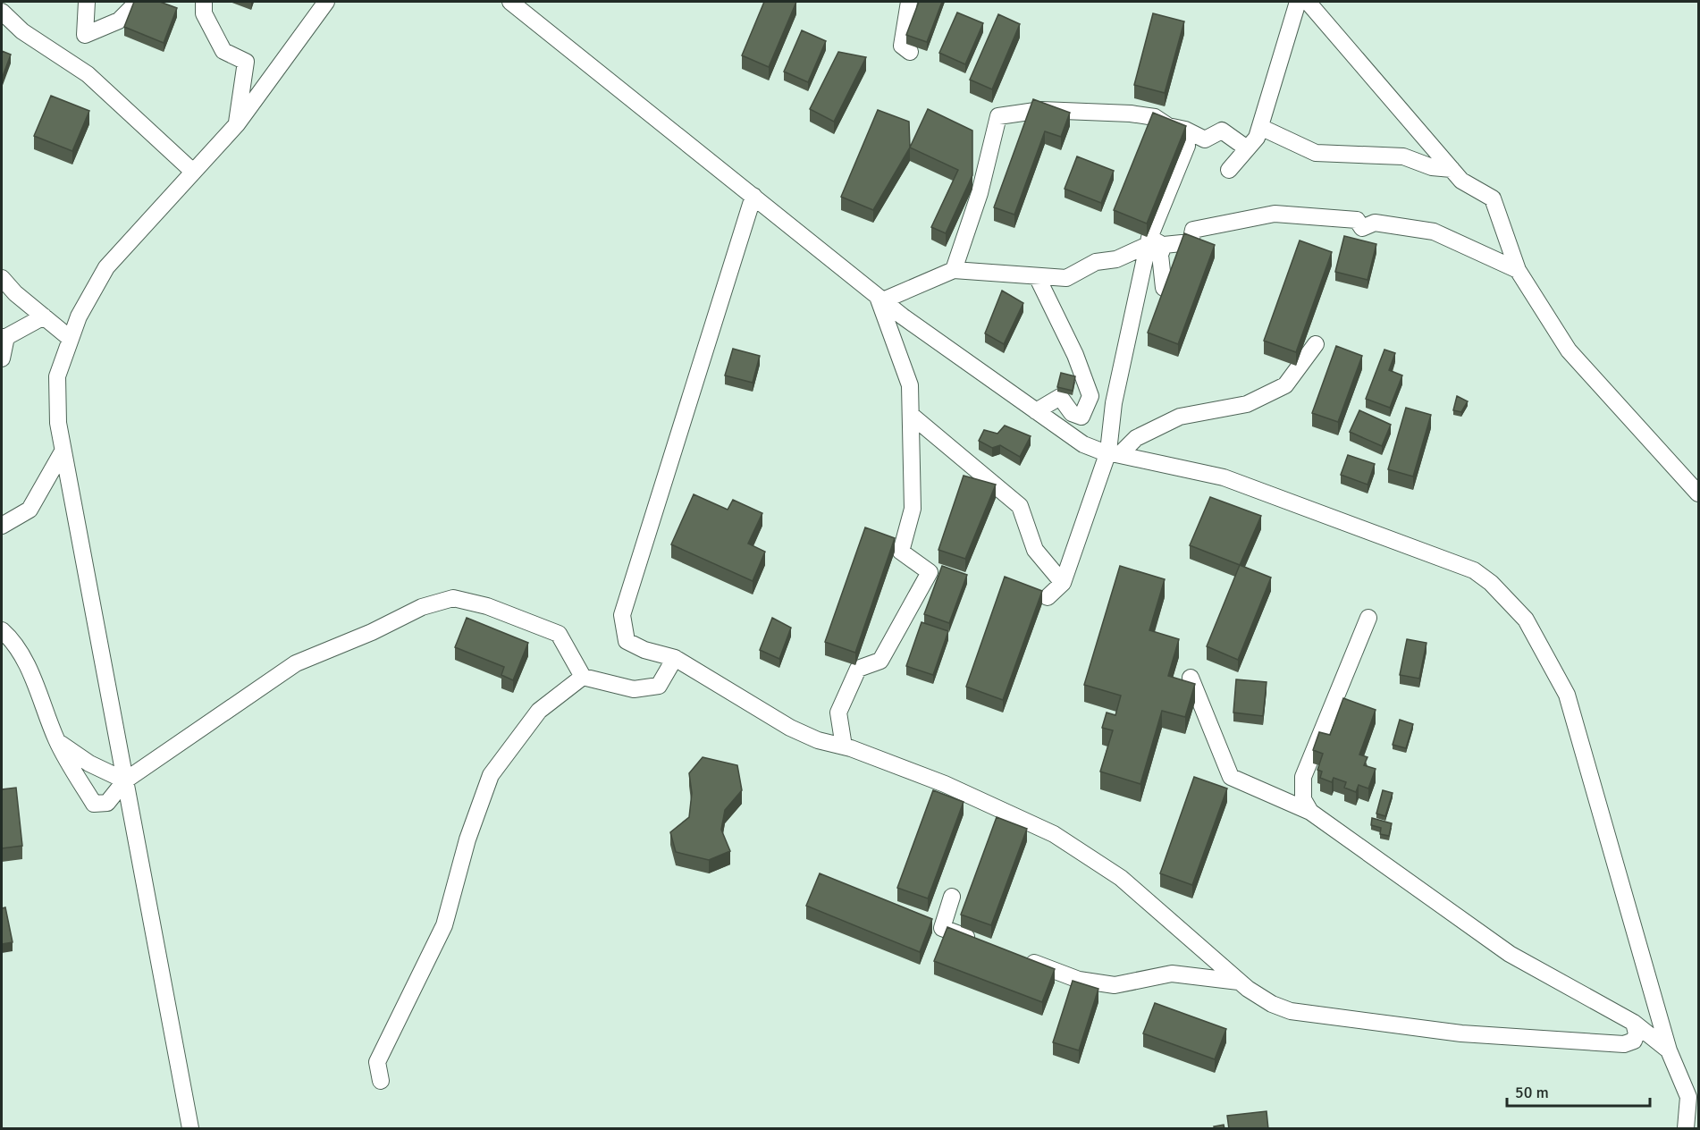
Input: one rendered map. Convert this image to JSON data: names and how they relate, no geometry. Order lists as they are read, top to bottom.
{
  "scale_bar": "50 m"
}
